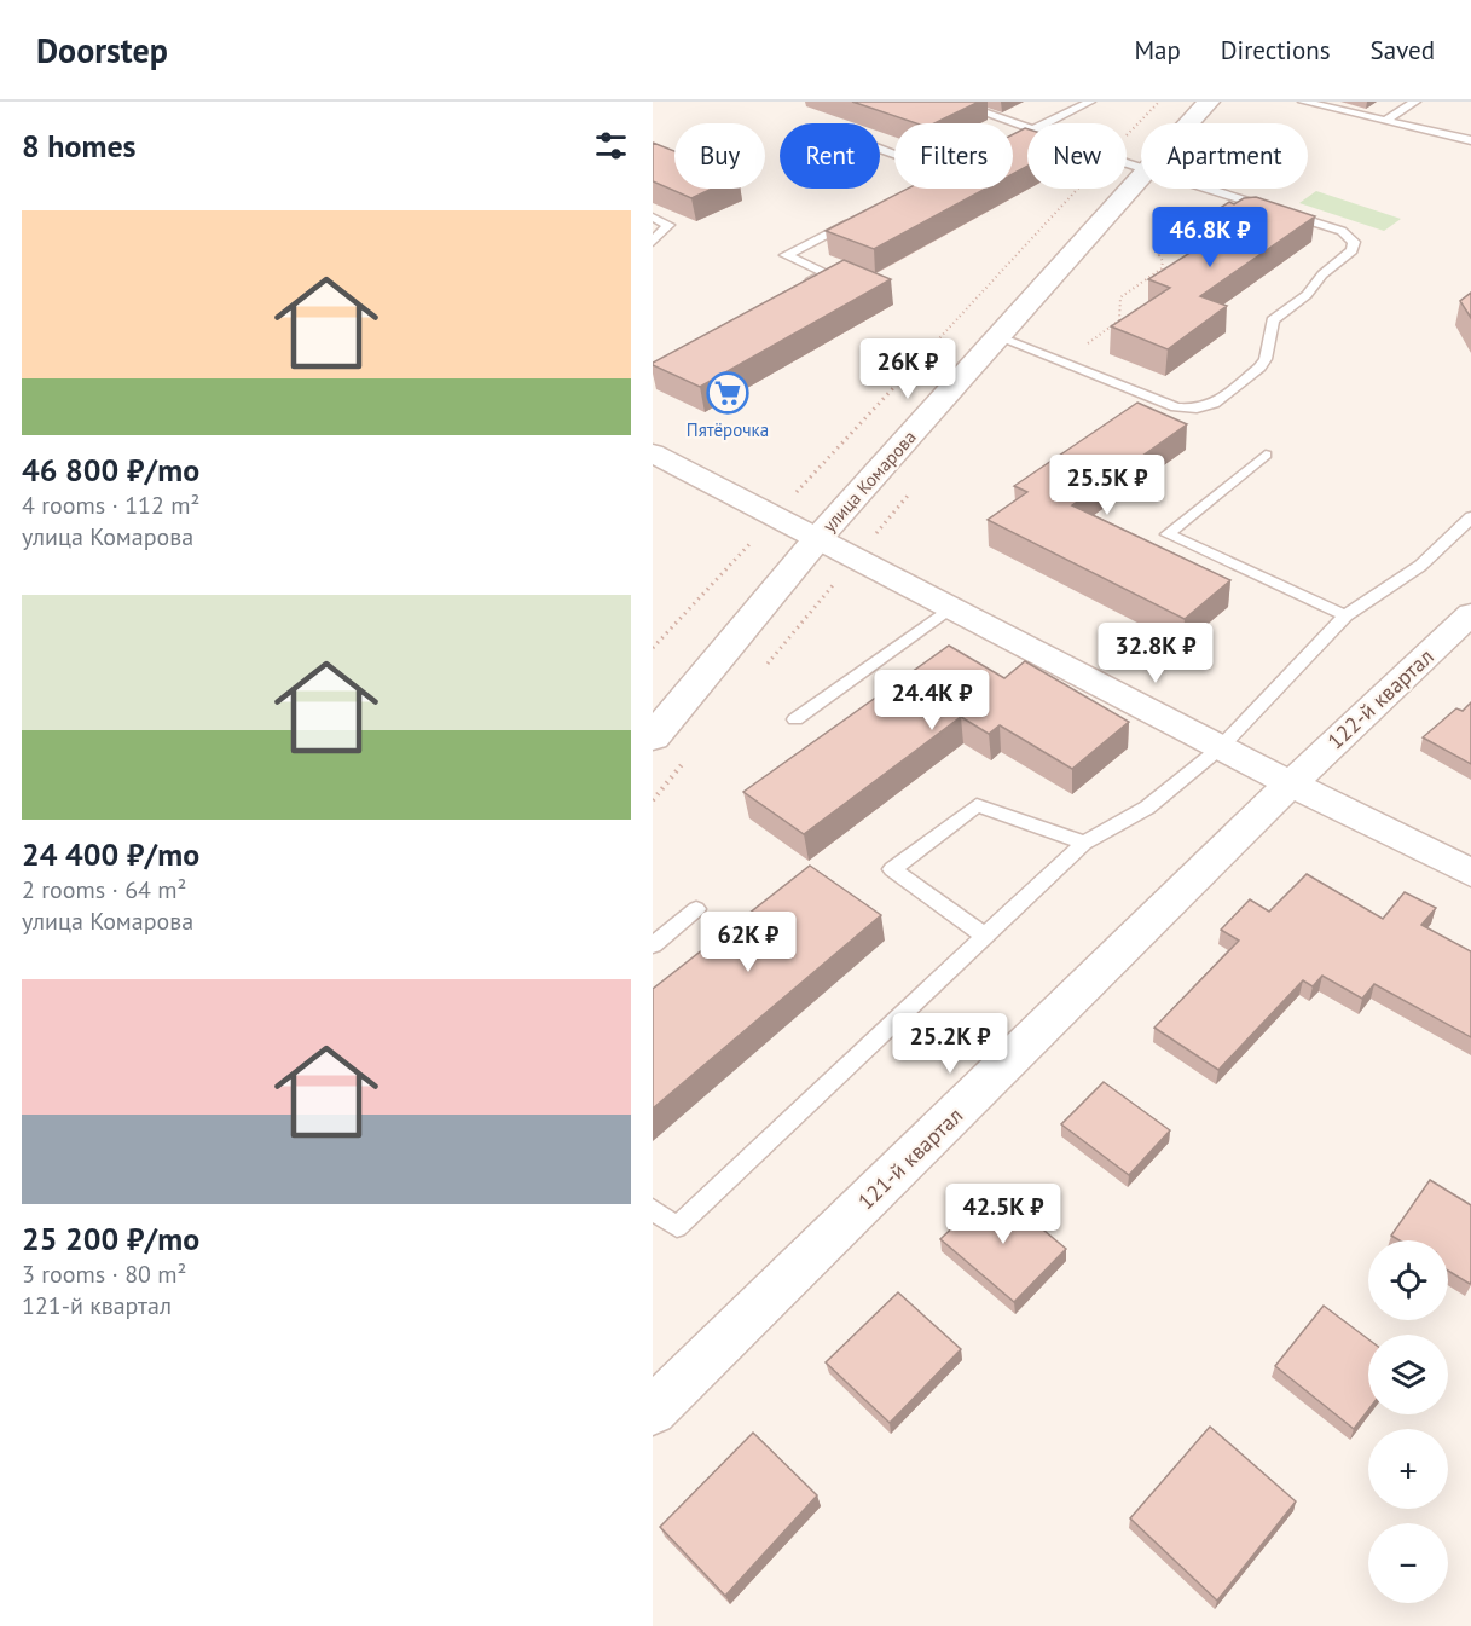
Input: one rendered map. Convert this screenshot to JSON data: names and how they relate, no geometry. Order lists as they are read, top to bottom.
{
  "streets": {
    "street": ["улица Комарова", "122-й квартал", "121-й квартал"]
  },
  "crossings": [
    ["122-й квартал", "121-й квартал"]
  ],
  "places": {
    "supermarket": ["Пятёрочка"]
  },
  "page": {
    "header": "Doorstep",
    "nav": ["Map", "Directions", "Saved"],
    "heading": "8 homes",
    "chip": [
      "Buy",
      "Rent",
      "Filters",
      "New",
      "Apartment"
    ],
    "list": [
      {
        "name": "46 800 ₽/mo",
        "note": "4 rooms · 112 m² · улица Комарова"
      },
      {
        "name": "24 400 ₽/mo",
        "note": "2 rooms · 64 m² · улица Комарова"
      },
      {
        "name": "25 200 ₽/mo",
        "note": "3 rooms · 80 m² · 121-й квартал"
      }
    ],
    "price": [
      "46.8K ₽",
      "26K ₽",
      "25.5K ₽",
      "32.8K ₽",
      "24.4K ₽",
      "62K ₽",
      "25.2K ₽",
      "42.5K ₽"
    ],
    "map_buttons": ["+", "−"]
  }
}
